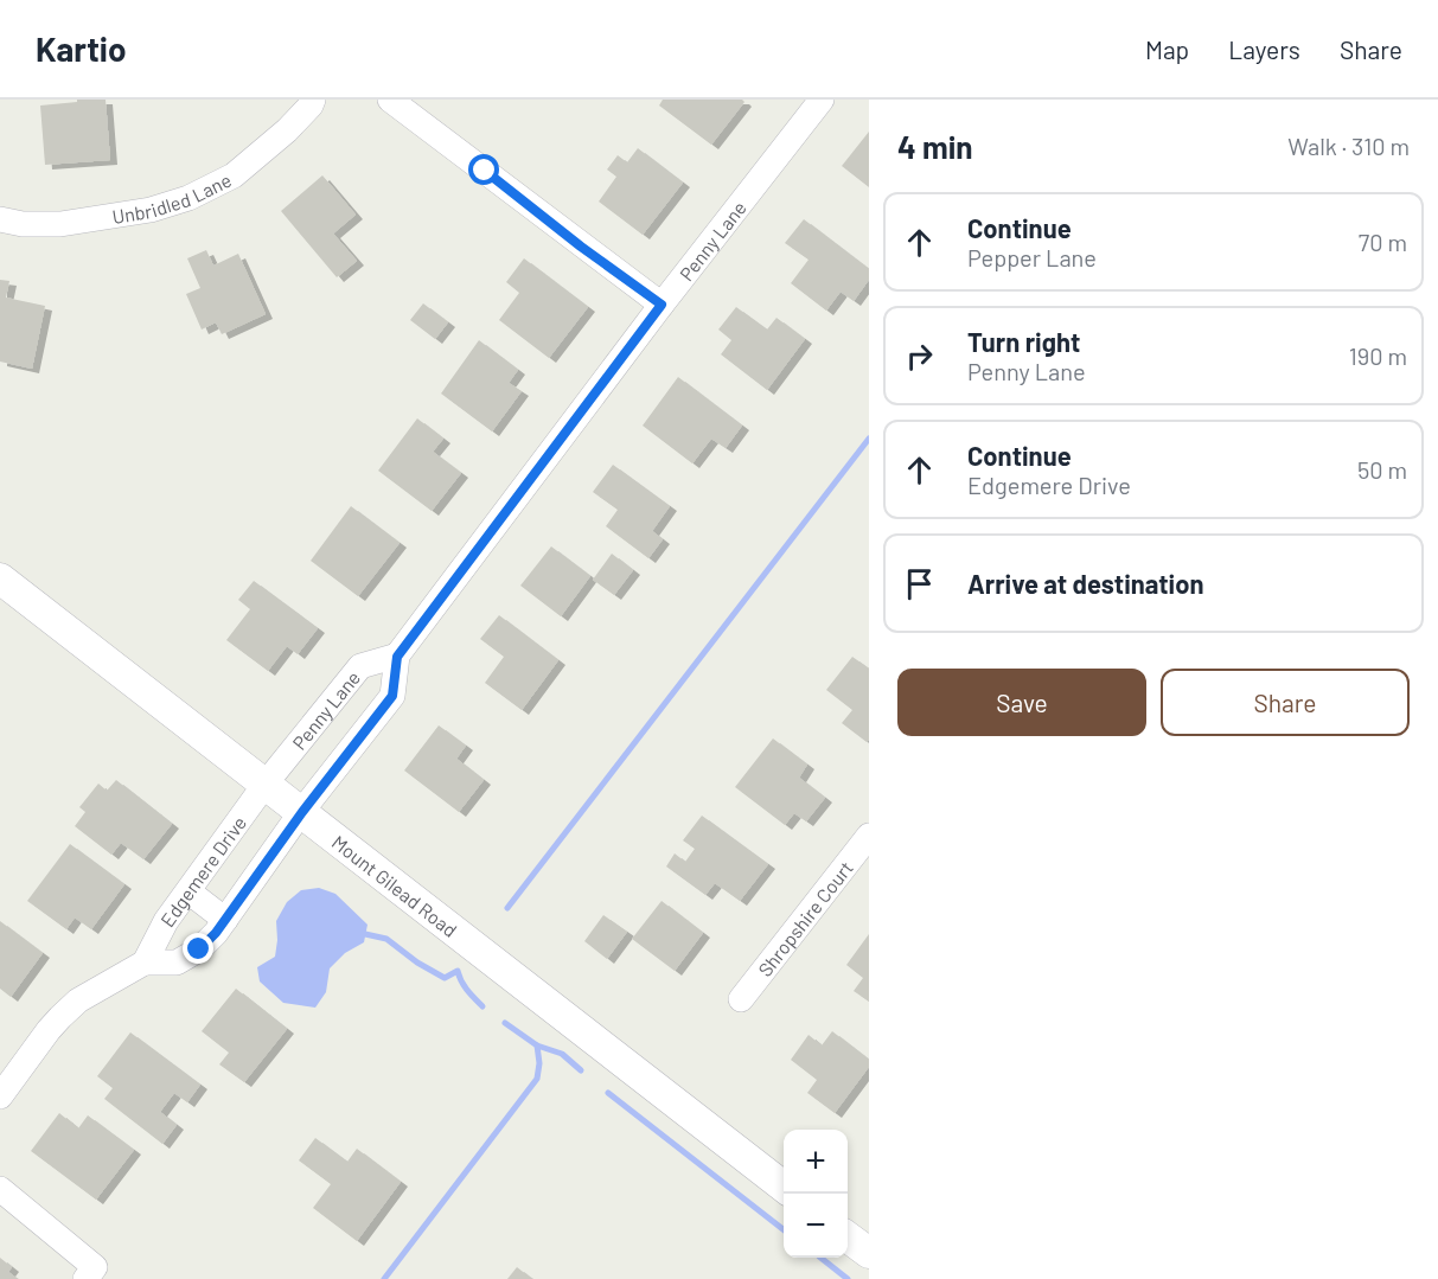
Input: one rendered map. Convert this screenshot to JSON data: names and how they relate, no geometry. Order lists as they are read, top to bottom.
{
  "streets": {
    "street": [
      "Unbridled Lane",
      "Penny Lane",
      "Edgemere Drive",
      "Mount Gilead Road",
      "Shropshire Court"
    ]
  },
  "crossings": [
    ["Penny Lane", "Edgemere Drive"],
    ["Penny Lane", "Mount Gilead Road"],
    ["Edgemere Drive", "Mount Gilead Road"]
  ],
  "page": {
    "header": "Kartio",
    "nav": ["Map", "Layers", "Share"],
    "heading": ["4 min", "Walk · 310 m"],
    "list": [
      ["Continue", "Pepper Lane", "70 m"],
      ["Turn right", "Penny Lane", "190 m"],
      ["Continue", "Edgemere Drive", "50 m"],
      "Arrive at destination"
    ],
    "buttons": ["Save", "Share"],
    "map_buttons": ["+", "−"]
  }
}
